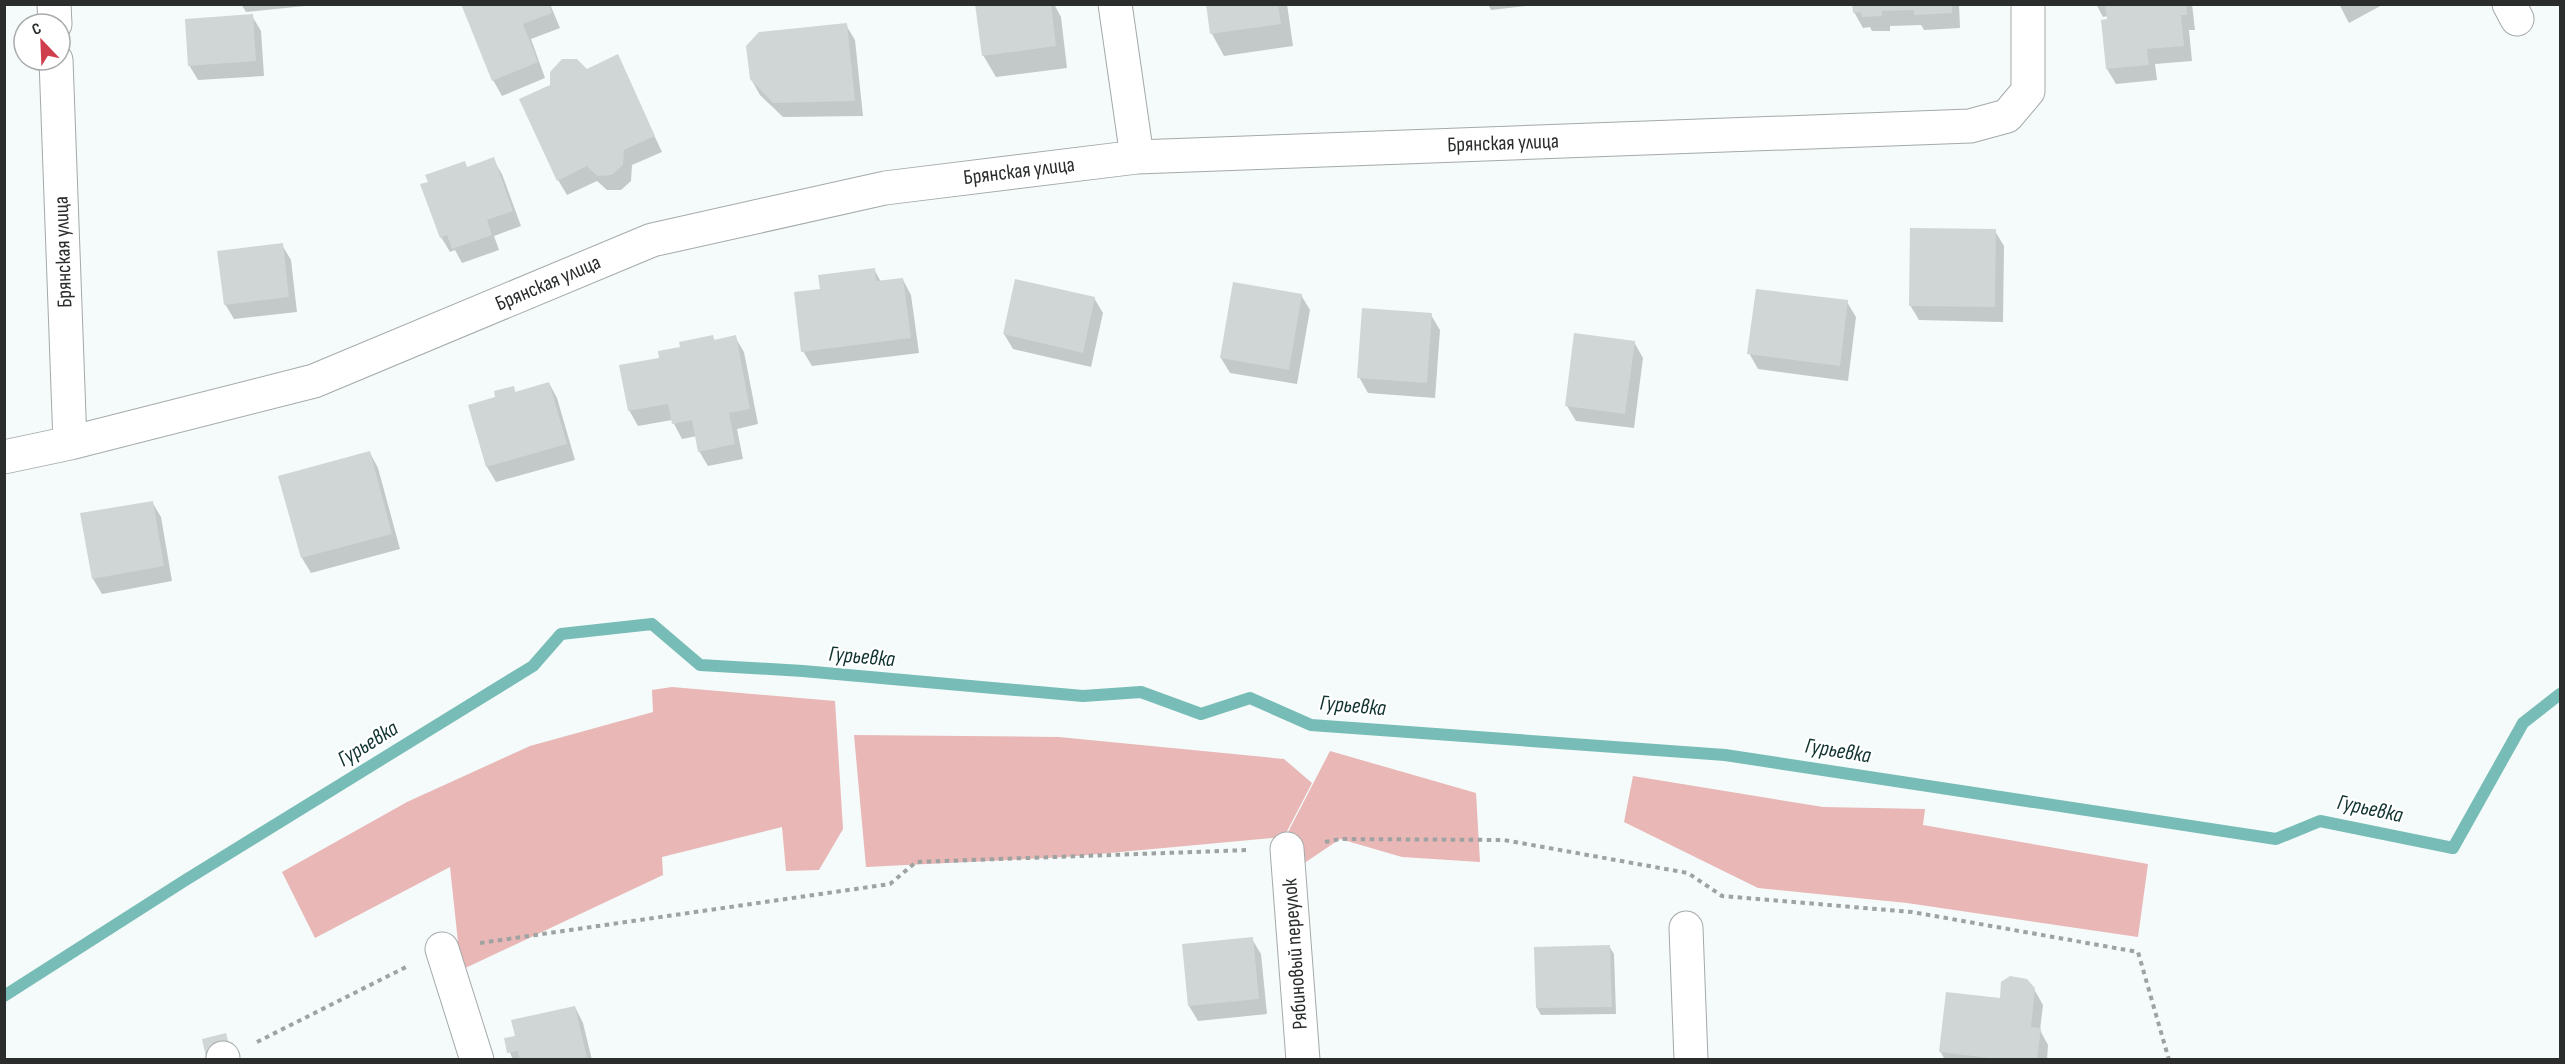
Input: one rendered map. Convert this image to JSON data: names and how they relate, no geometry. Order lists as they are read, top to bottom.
{
  "streets": {
    "street": ["Брянская улица", "Рябиновый переулок"]
  },
  "water": ["Гурьевка"],
  "north": "top left"
}
